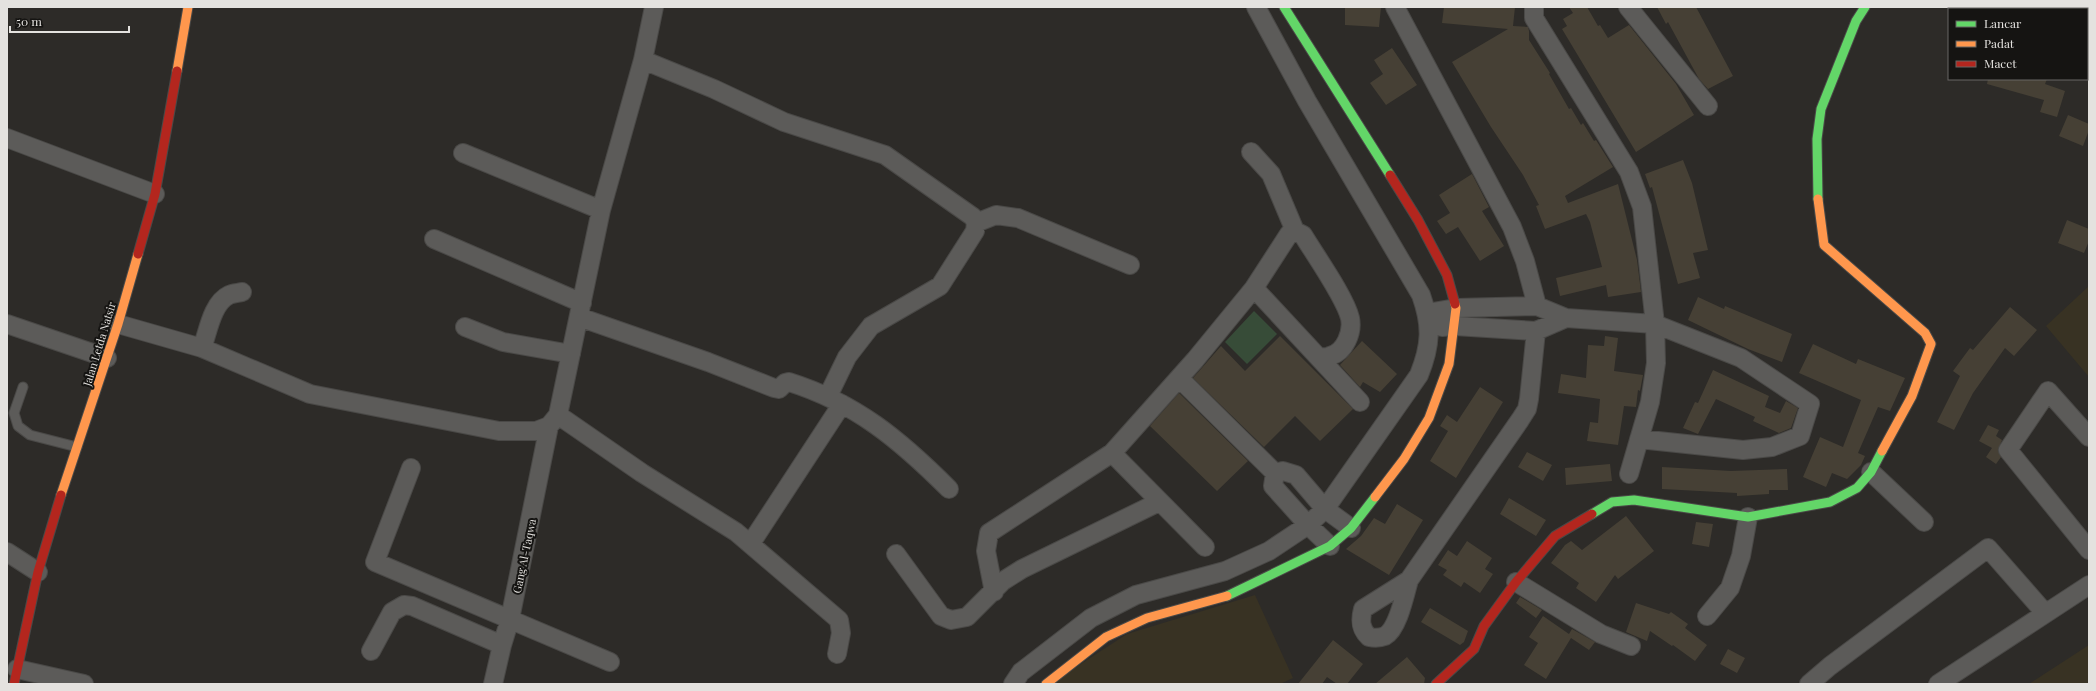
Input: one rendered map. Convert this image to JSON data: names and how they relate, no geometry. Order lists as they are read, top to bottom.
{
  "streets": {
    "street": ["Jalan Letda Natsir", "Gang Al-Taqwa"]
  },
  "legend": ["Lancar", "Padat", "Macet"],
  "scale_bar": "50 m"
}
